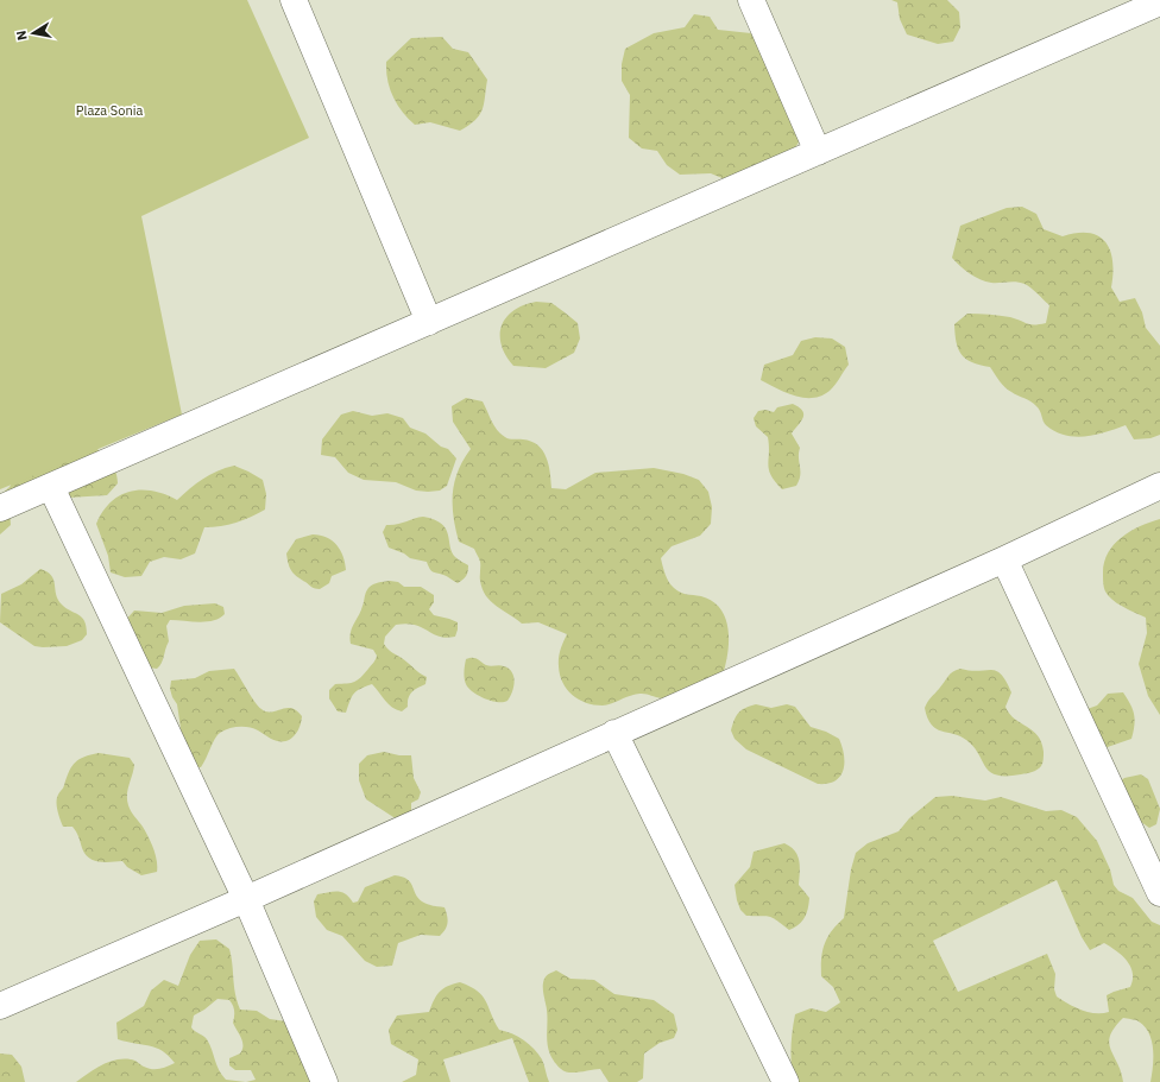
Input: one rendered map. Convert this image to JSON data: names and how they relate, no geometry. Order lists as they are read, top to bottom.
{
  "parks": ["Plaza Sonia"],
  "north": "left"
}
